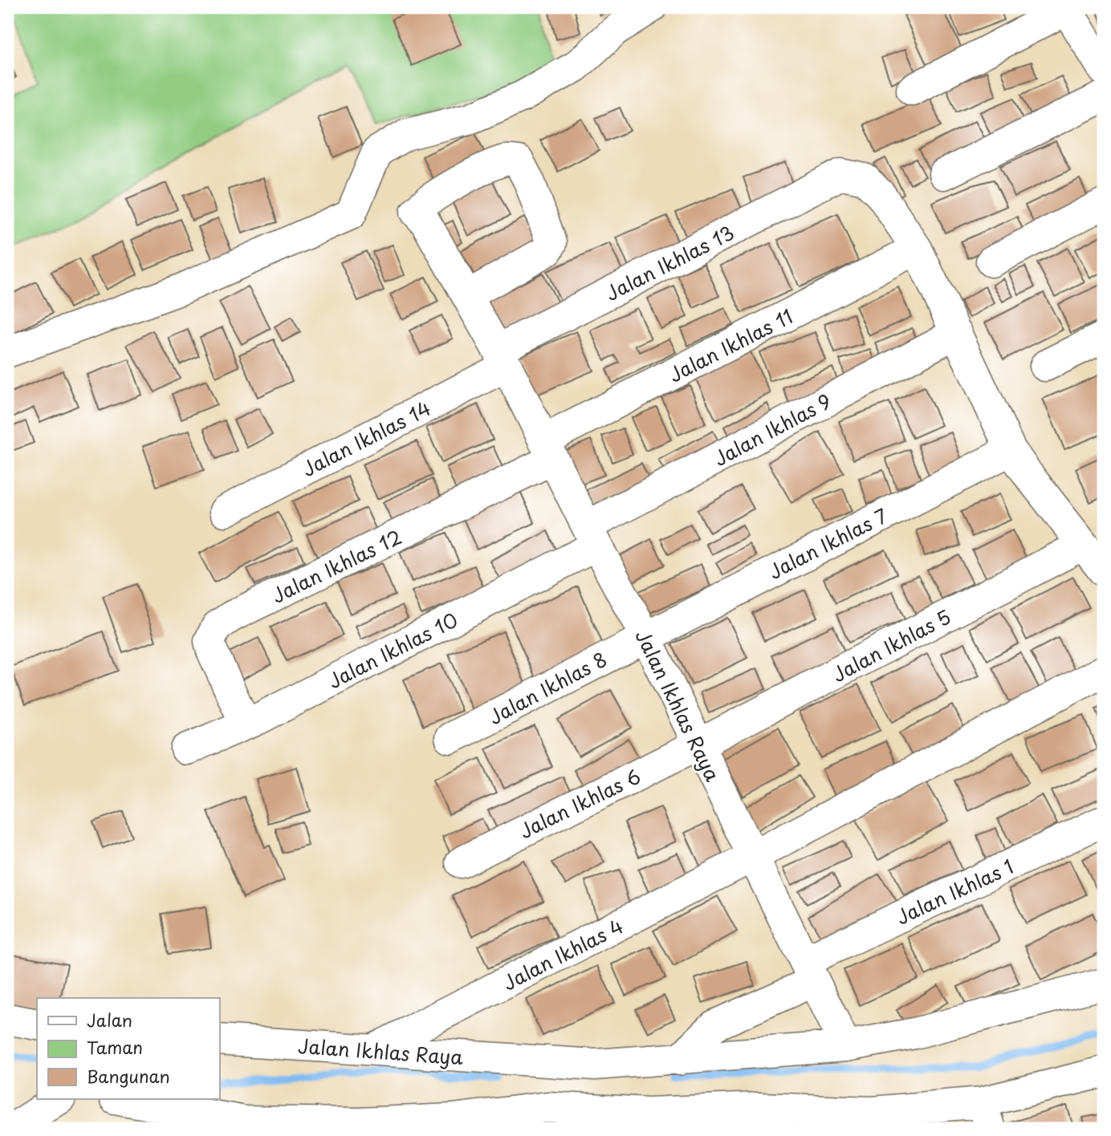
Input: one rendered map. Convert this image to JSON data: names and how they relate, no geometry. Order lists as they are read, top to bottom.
{
  "streets": {
    "street": [
      "Jalan Ikhlas 13",
      "Jalan Ikhlas 11",
      "Jalan Ikhlas 9",
      "Jalan Ikhlas 14",
      "Jalan Ikhlas 7",
      "Jalan Ikhlas 12",
      "Jalan Ikhlas 5",
      "Jalan Ikhlas 10",
      "Jalan Ikhlas 8",
      "Jalan Ikhlas Raya",
      "Jalan Ikhlas 6",
      "Jalan Ikhlas 1",
      "Jalan Ikhlas 4"
    ]
  },
  "crossings": [
    ["Jalan Ikhlas 13", "Jalan Ikhlas 11"],
    ["Jalan Ikhlas 13", "Jalan Ikhlas 14"],
    ["Jalan Ikhlas 13", "Jalan Ikhlas Raya"],
    ["Jalan Ikhlas 11", "Jalan Ikhlas 12"],
    ["Jalan Ikhlas 11", "Jalan Ikhlas Raya"],
    ["Jalan Ikhlas 9", "Jalan Ikhlas 10"],
    ["Jalan Ikhlas 9", "Jalan Ikhlas Raya"],
    ["Jalan Ikhlas 14", "Jalan Ikhlas Raya"],
    ["Jalan Ikhlas 7", "Jalan Ikhlas 8"],
    ["Jalan Ikhlas 7", "Jalan Ikhlas Raya"],
    ["Jalan Ikhlas 12", "Jalan Ikhlas 10"],
    ["Jalan Ikhlas 12", "Jalan Ikhlas Raya"],
    ["Jalan Ikhlas 5", "Jalan Ikhlas Raya"],
    ["Jalan Ikhlas 5", "Jalan Ikhlas 6"],
    ["Jalan Ikhlas 10", "Jalan Ikhlas Raya"],
    ["Jalan Ikhlas 8", "Jalan Ikhlas Raya"],
    ["Jalan Ikhlas Raya", "Jalan Ikhlas 6"],
    ["Jalan Ikhlas Raya", "Jalan Ikhlas 1"],
    ["Jalan Ikhlas Raya", "Jalan Ikhlas 4"]
  ],
  "legend": ["Jalan", "Taman", "Bangunan"]
}
